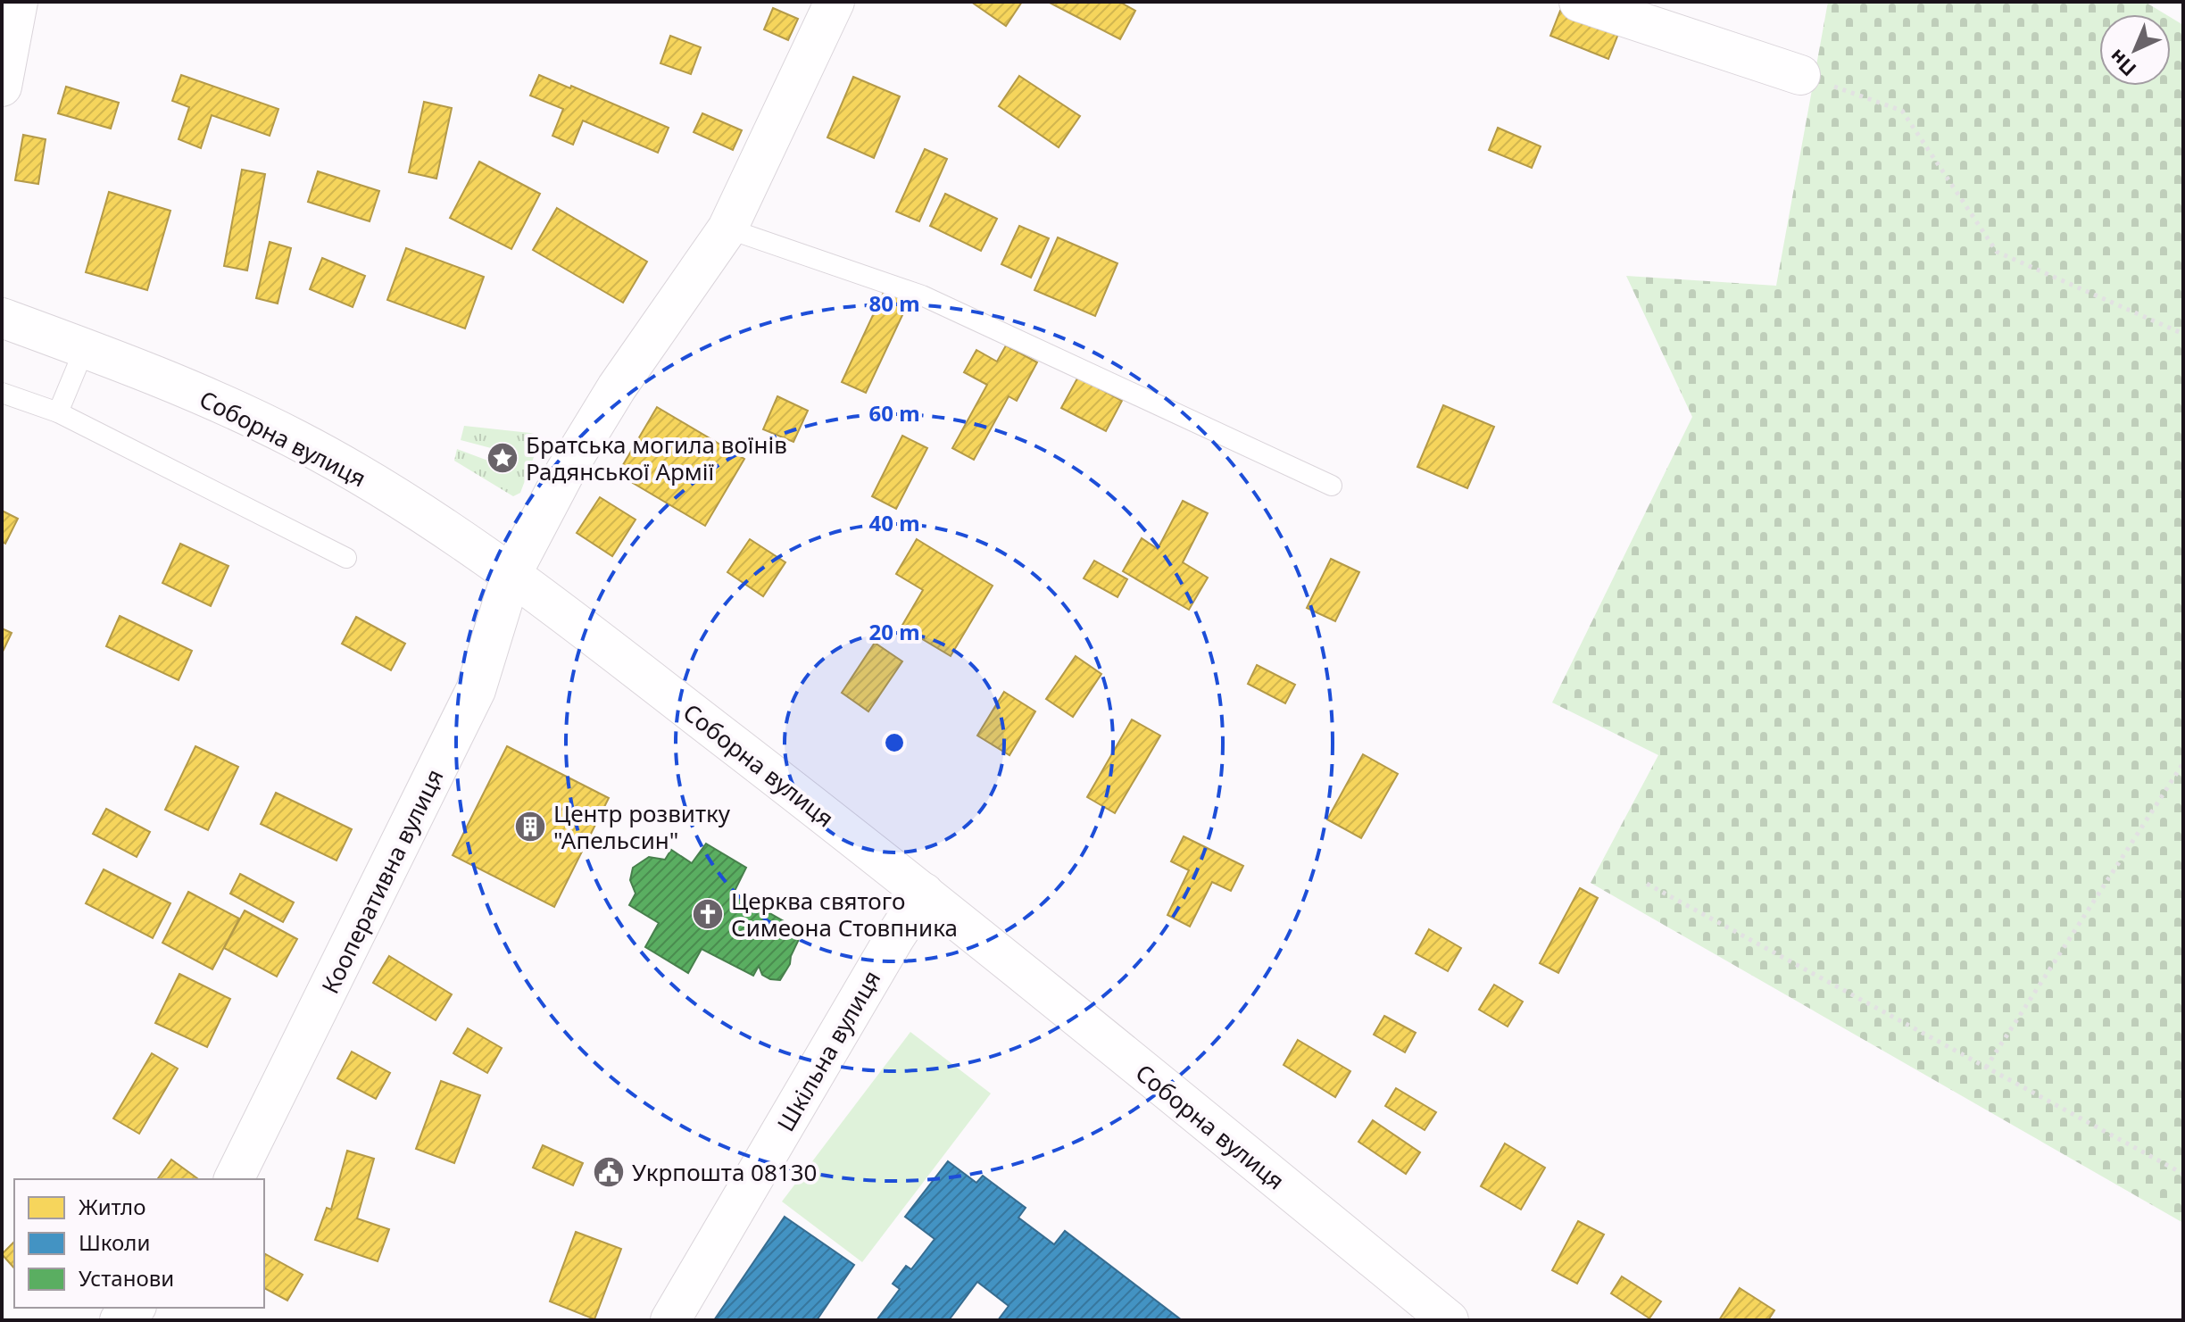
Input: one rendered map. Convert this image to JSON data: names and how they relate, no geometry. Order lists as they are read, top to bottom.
{
  "streets": {
    "street": ["Соборна вулиця", "Кооперативна вулиця", "Шкільна вулиця"]
  },
  "crossings": [
    ["Соборна вулиця", "Кооперативна вулиця"],
    ["Соборна вулиця", "Шкільна вулиця"]
  ],
  "places": {
    "place": ["Братська могила воїнів Радянської Армії"],
    "building": ["Центр розвитку \"Апельсин\""],
    "church": ["Церква святого Симеона Стовпника"],
    "public building": ["Укрпошта 08130"]
  },
  "legend": ["Житло", "Школи", "Установи"],
  "north": "bottom left",
  "rings": [
    "80 m",
    "60 m",
    "40 m",
    "20 m"
  ]
}
